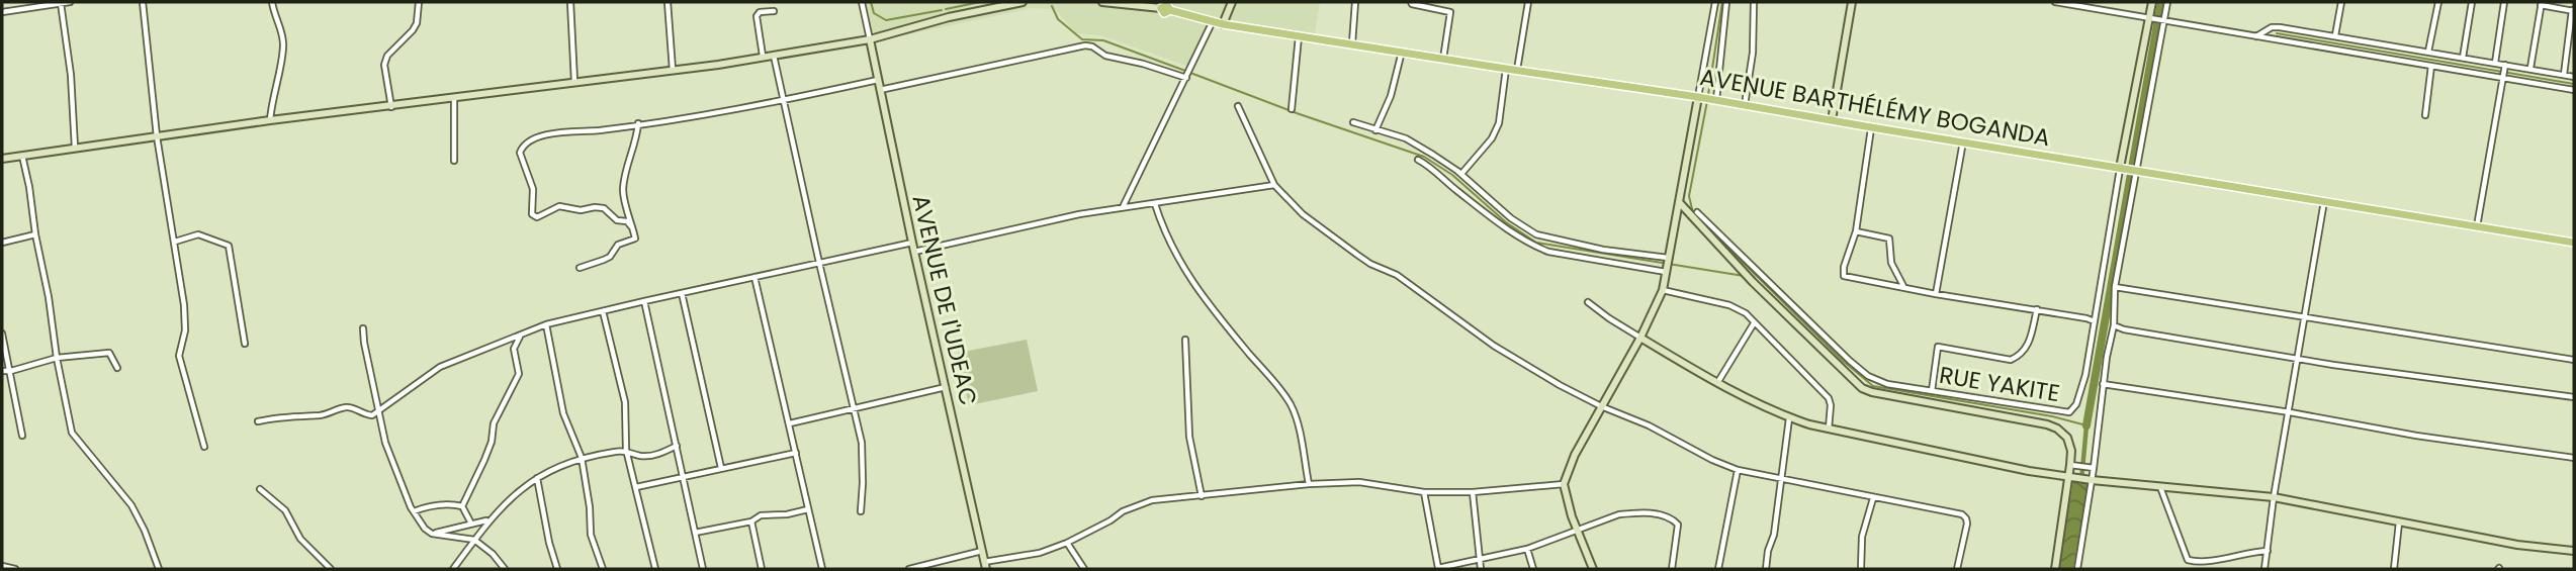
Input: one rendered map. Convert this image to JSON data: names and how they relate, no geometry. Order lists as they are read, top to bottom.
{
  "streets": {
    "main road": ["AVENUE BARTHÉLÉMY BOGANDA"],
    "street": ["AVENUE DE I'UDEAC", "RUE YAKITE"]
  },
  "crossings": [
    ["AVENUE BARTHÉLÉMY BOGANDA", "RUE YAKITE"]
  ]
}
